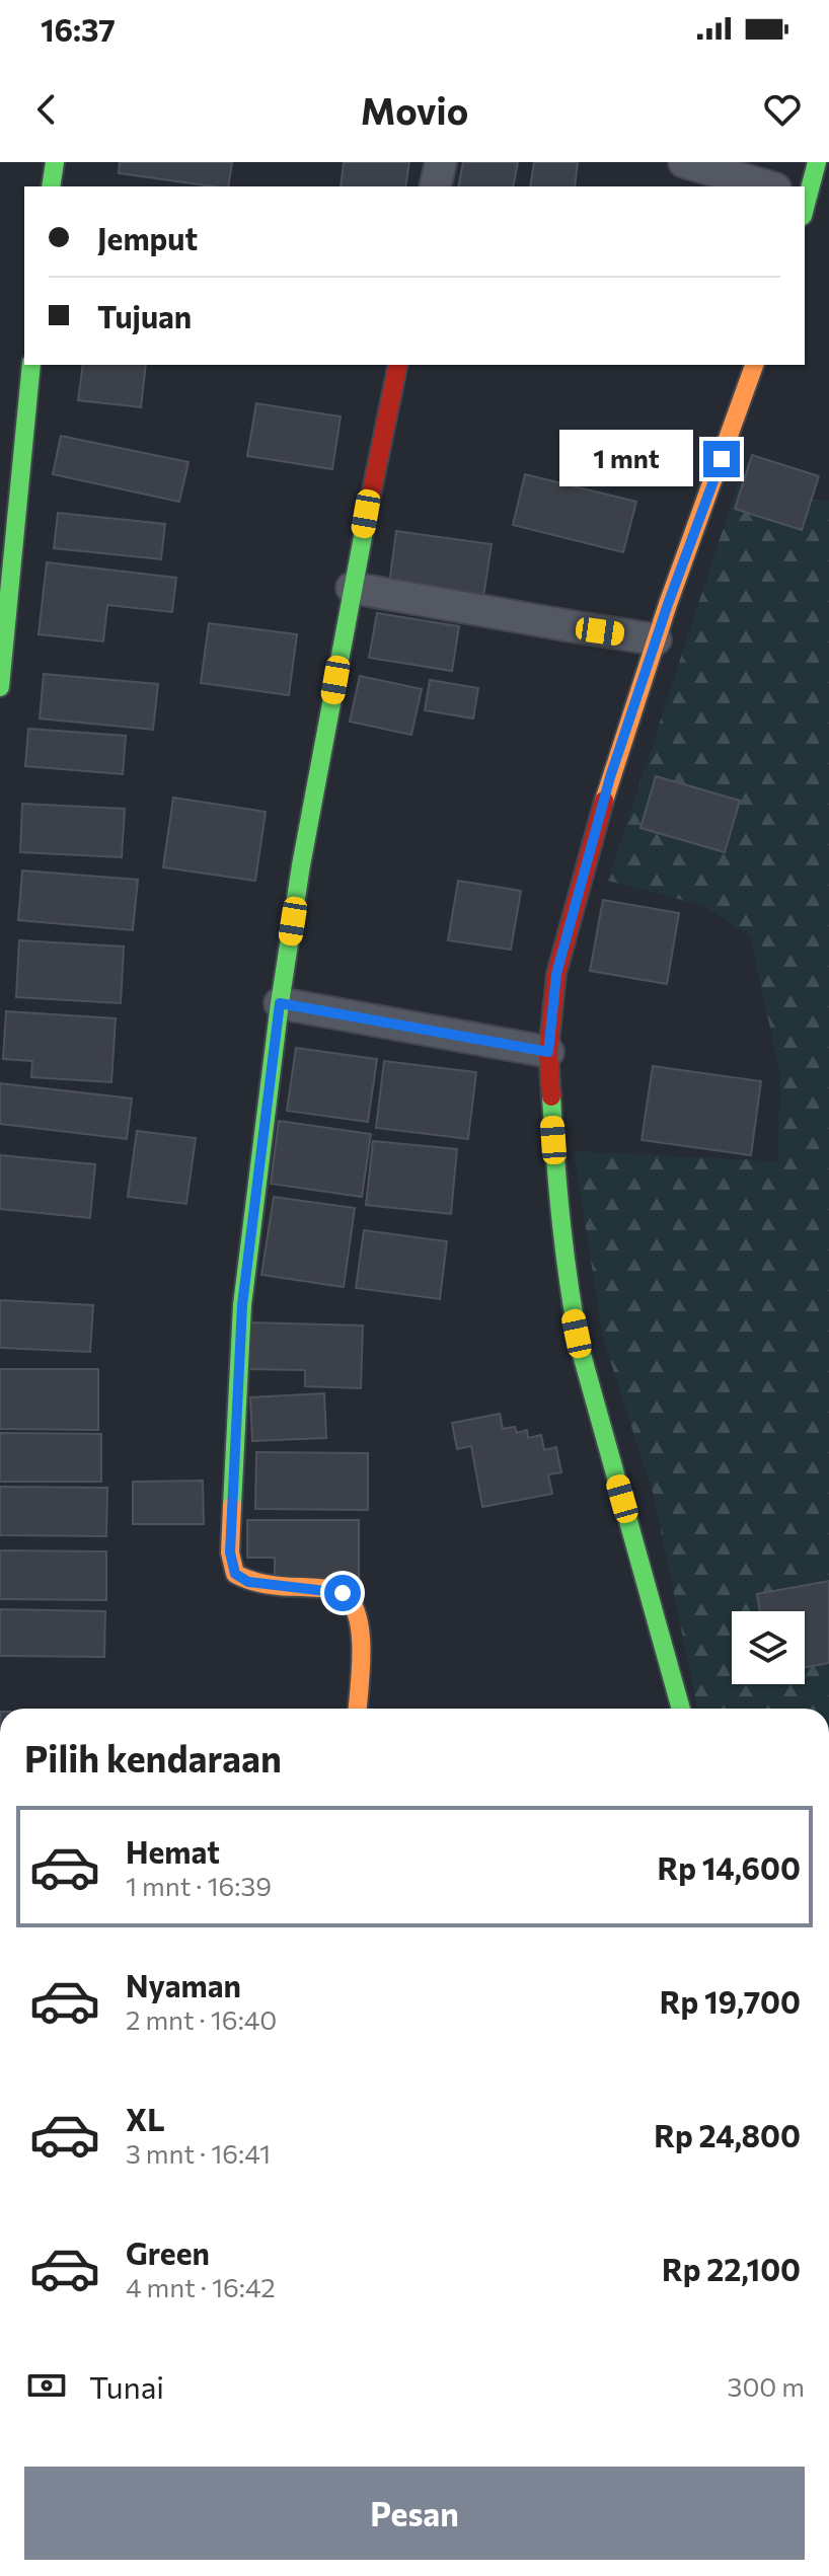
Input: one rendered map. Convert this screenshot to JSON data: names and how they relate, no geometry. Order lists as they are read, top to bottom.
{
  "page": {
    "status": "16:37",
    "header": "Movio",
    "banner": ["Jemput", "Tujuan"],
    "bubble": "1 mnt",
    "heading": "Pilih kendaraan",
    "list": [
      {
        "name": "Hemat",
        "note": "1 mnt · 16:39",
        "value": "Rp 14,600"
      },
      {
        "name": "Nyaman",
        "note": "2 mnt · 16:40",
        "value": "Rp 19,700"
      },
      {
        "name": "XL",
        "note": "3 mnt · 16:41",
        "value": "Rp 24,800"
      },
      {
        "name": "Green",
        "note": "4 mnt · 16:42",
        "value": "Rp 22,100"
      }
    ],
    "pay": ["Tunai", "300 m"],
    "buttons": "Pesan"
  }
}
